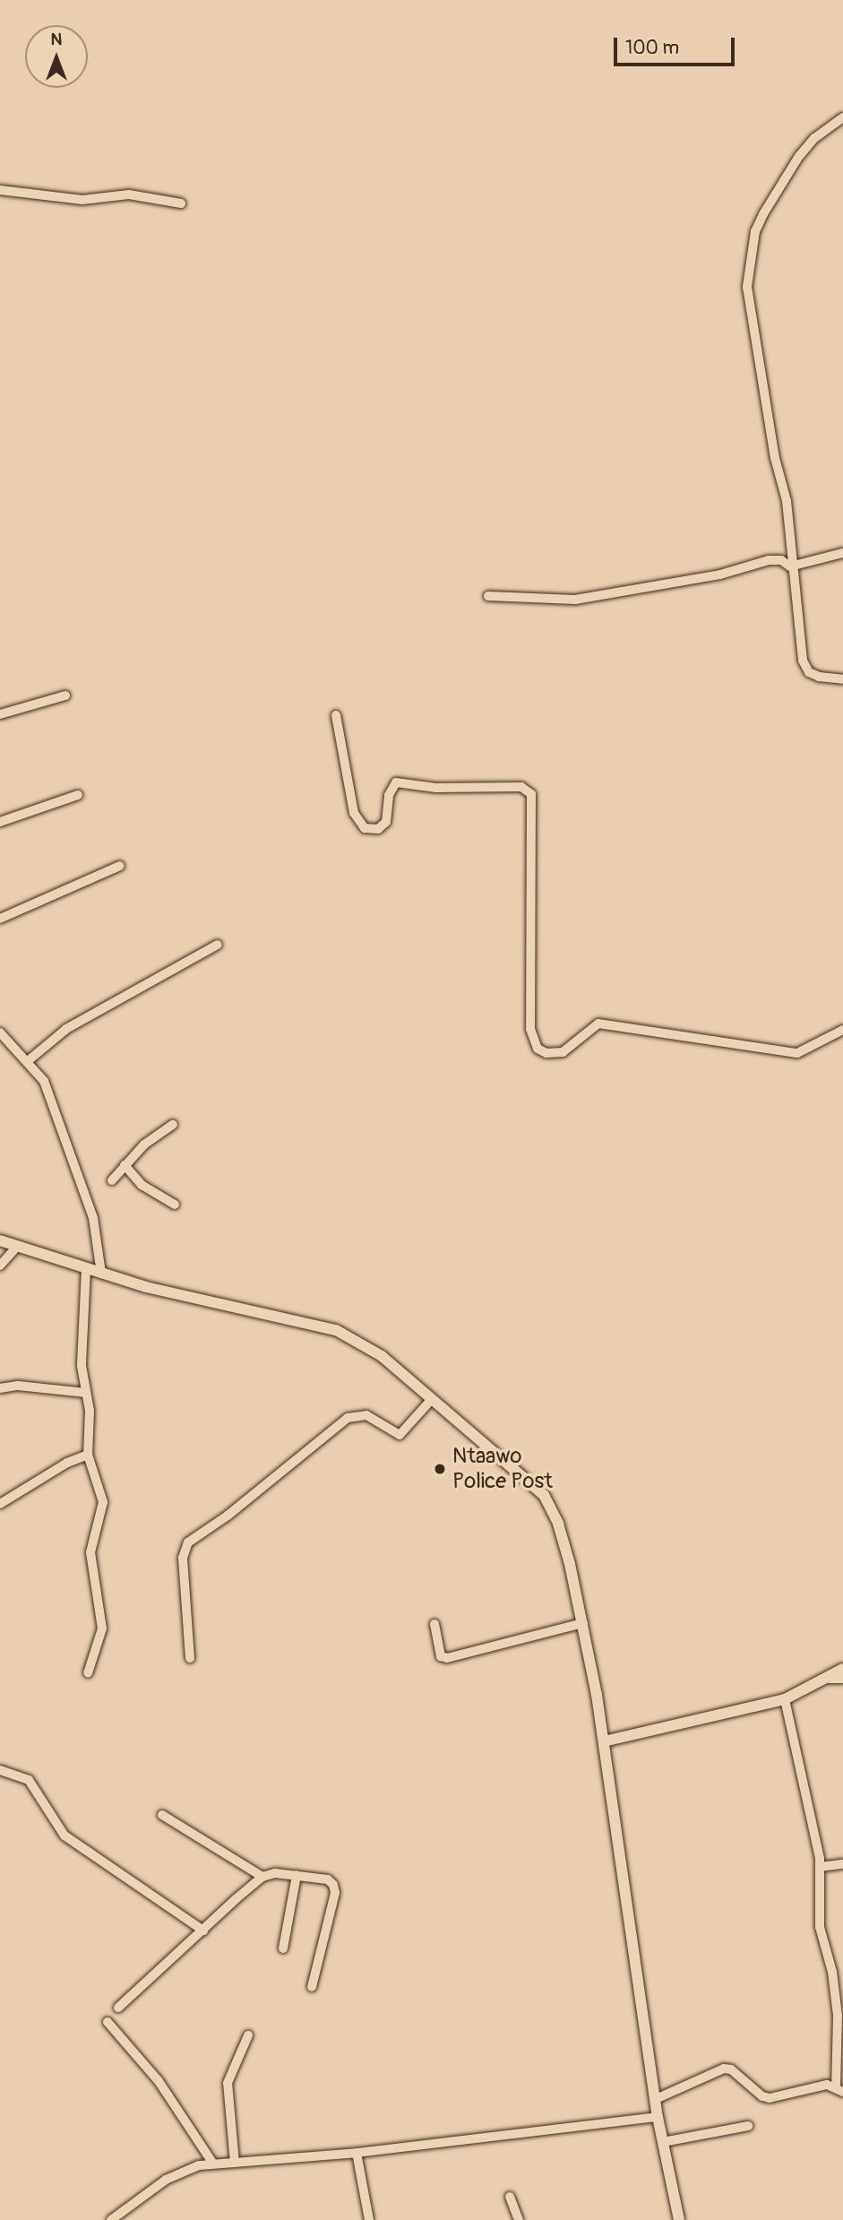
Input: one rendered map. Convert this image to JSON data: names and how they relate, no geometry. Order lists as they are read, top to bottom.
{
  "places": ["Ntaawo Police Post"],
  "scale_bar": "100 m",
  "north": "top"
}
